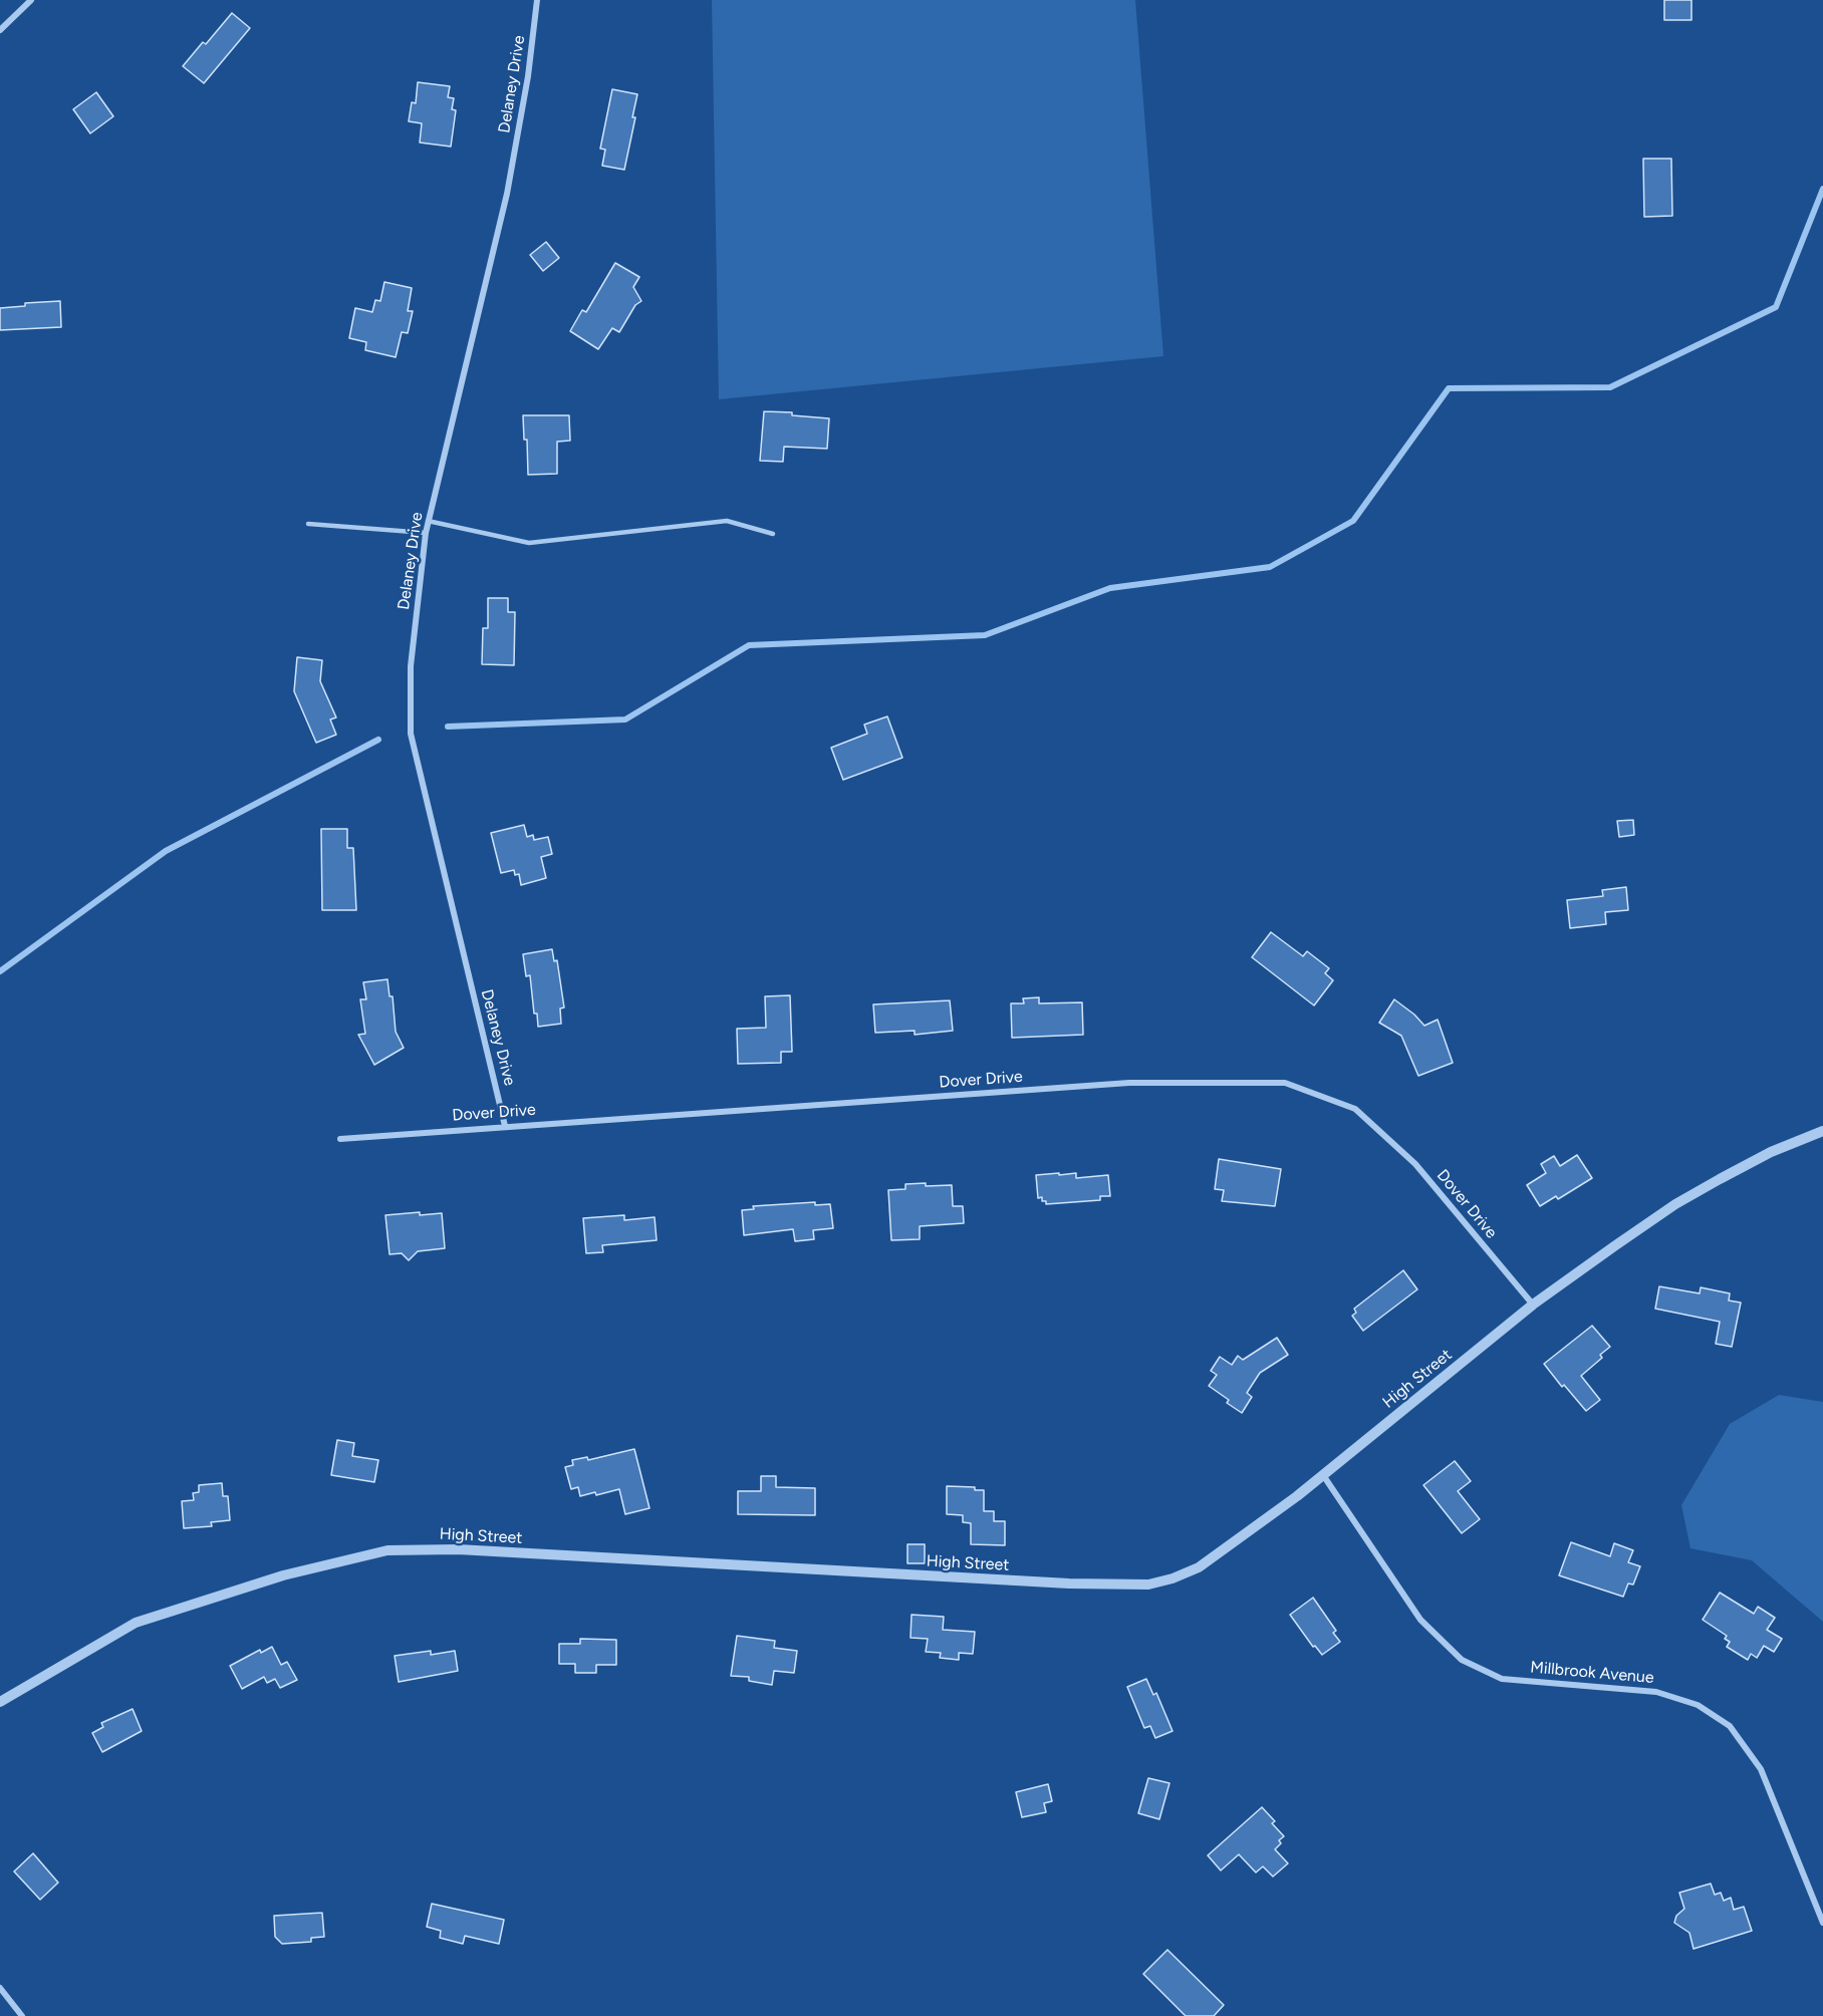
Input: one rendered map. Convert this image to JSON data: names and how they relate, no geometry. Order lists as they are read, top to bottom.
{
  "streets": {
    "street": [
      "Delaney Drive",
      "Dover Drive",
      "High Street",
      "Millbrook Avenue"
    ]
  },
  "crossings": [
    ["Delaney Drive", "Dover Drive"],
    ["Dover Drive", "High Street"],
    ["High Street", "Millbrook Avenue"]
  ]
}
